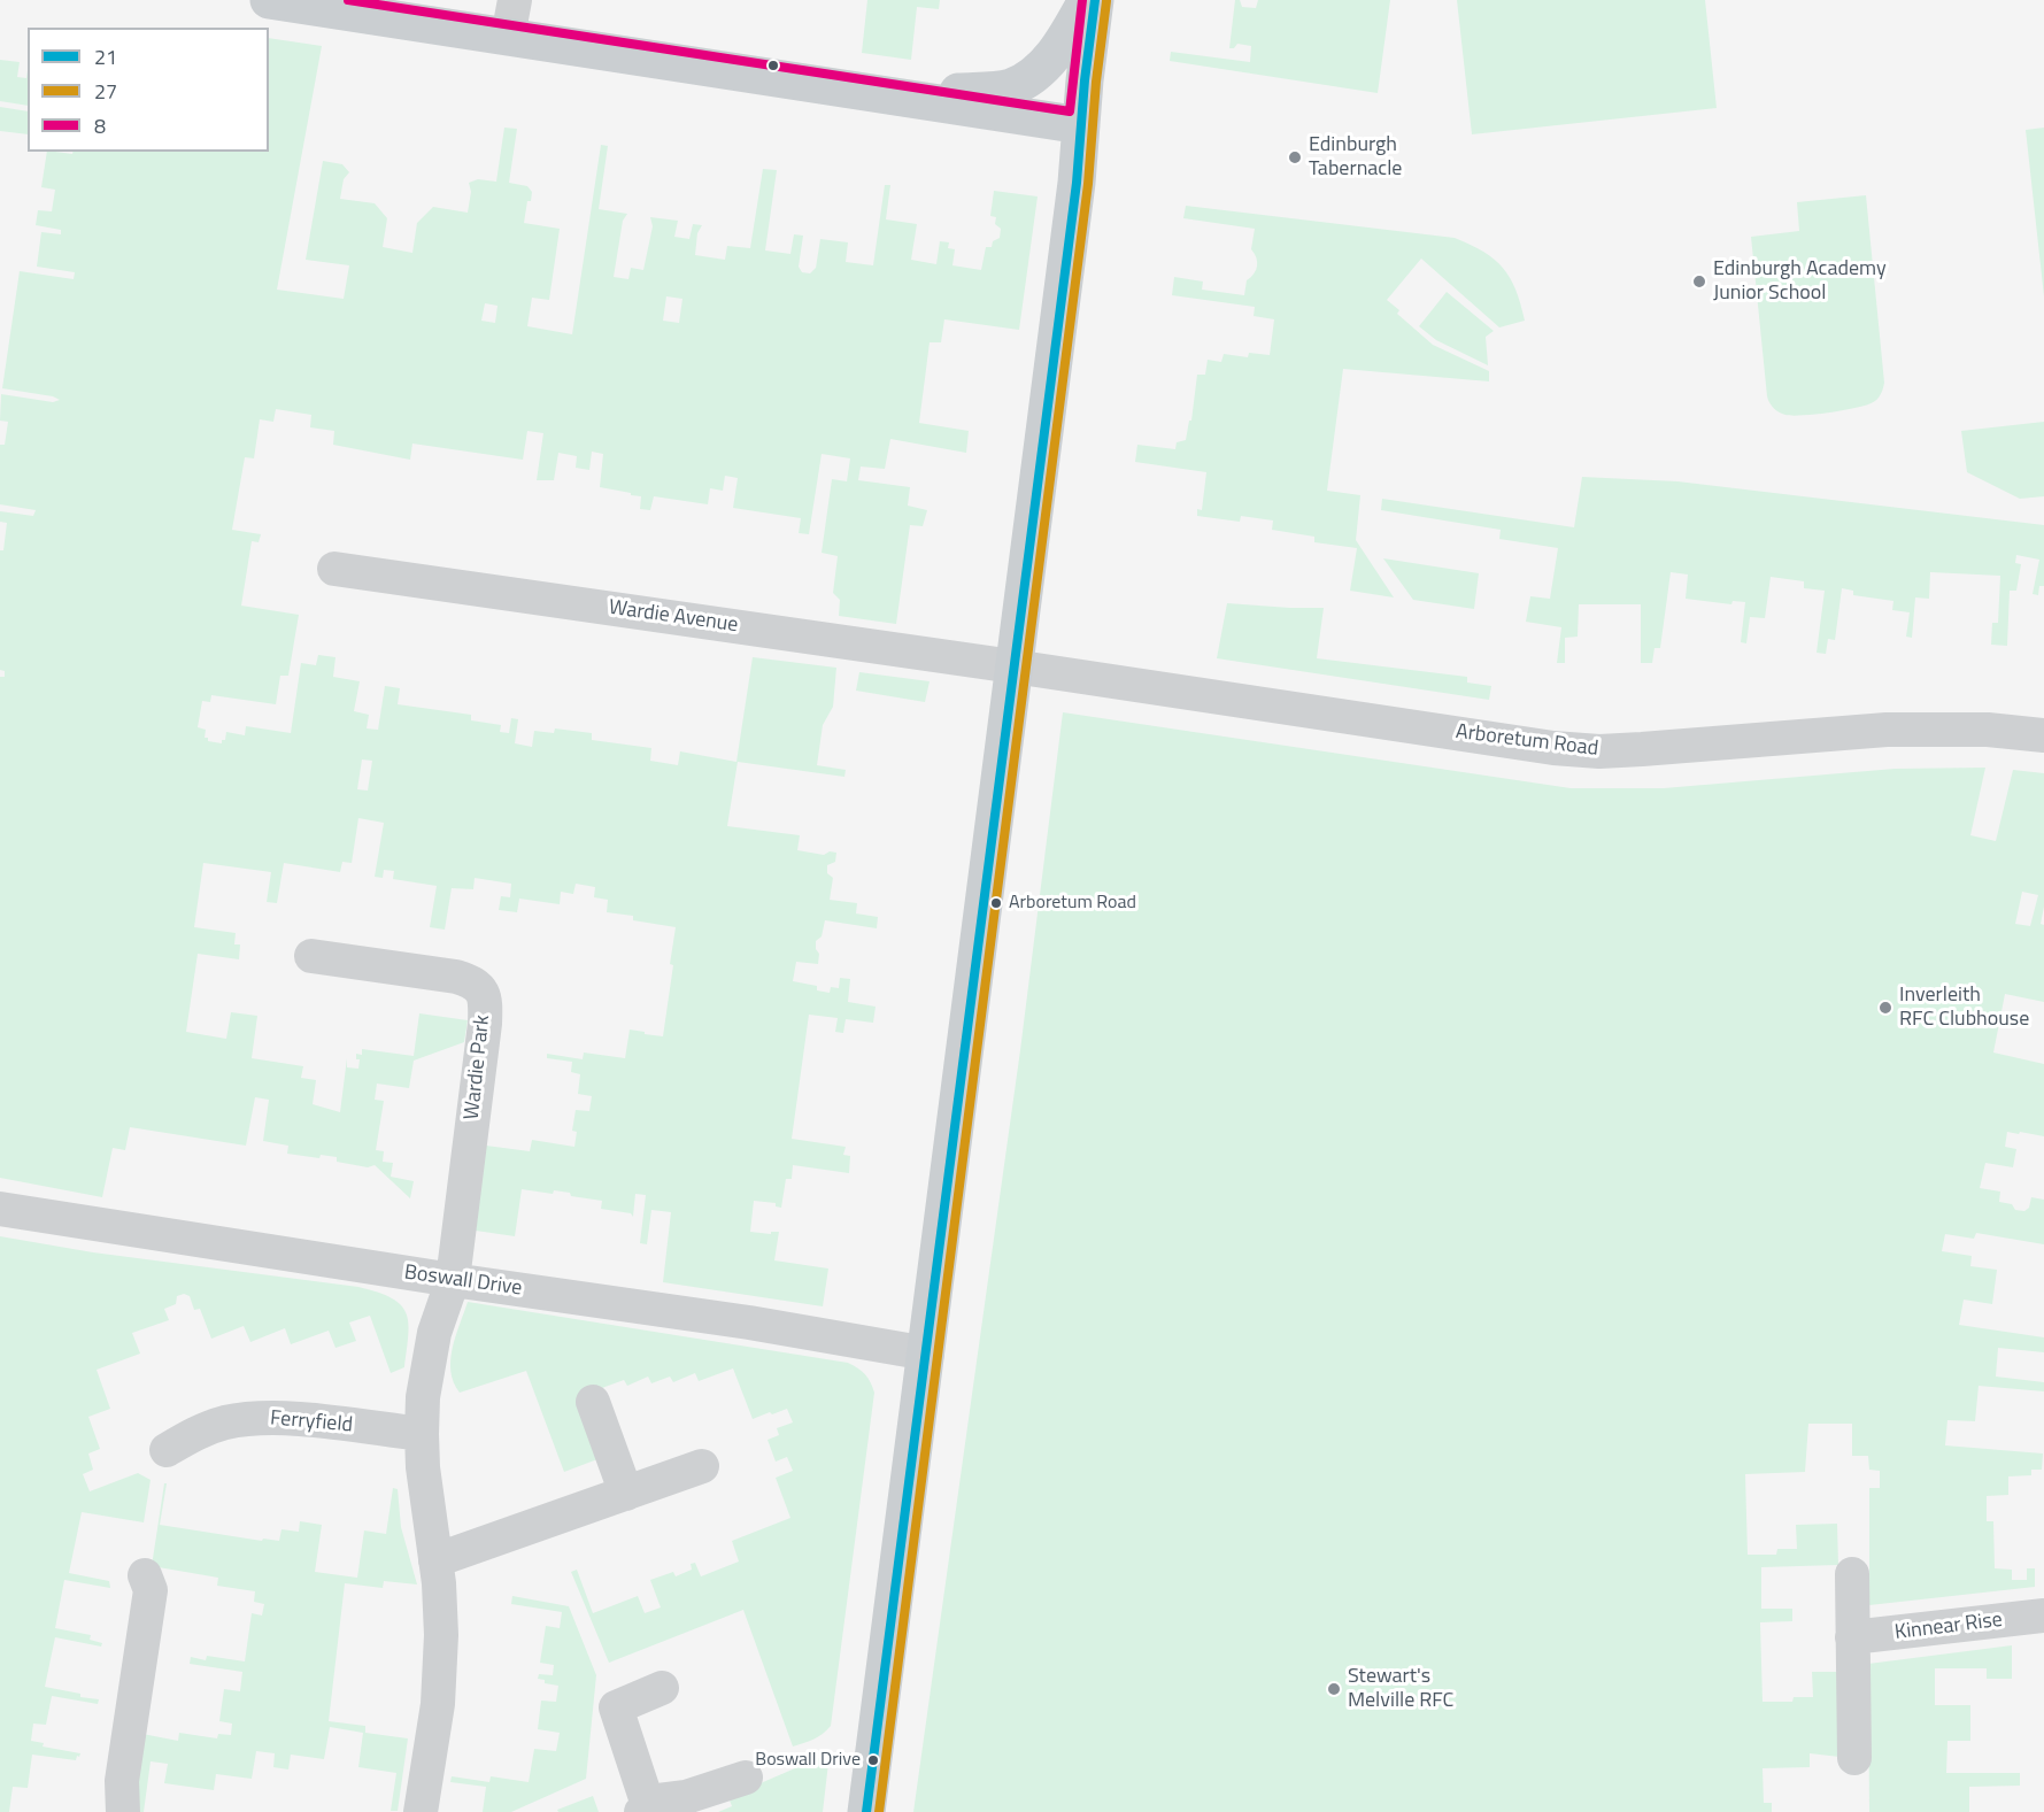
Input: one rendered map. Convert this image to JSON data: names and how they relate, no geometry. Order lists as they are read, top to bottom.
{
  "streets": {
    "street": [
      "Wardie Avenue",
      "Arboretum Road",
      "Wardie Park",
      "Boswall Drive",
      "Ferryfield",
      "Kinnear Rise"
    ]
  },
  "crossings": [
    ["Wardie Avenue", "Arboretum Road"],
    ["Wardie Park", "Boswall Drive"]
  ],
  "places": [
    "Edinburgh Tabernacle",
    "Edinburgh Academy Junior School",
    "Arboretum Road",
    "Inverleith RFC Clubhouse",
    "Stewart's Melville RFC",
    "Boswall Drive"
  ],
  "lines": ["transit line 21", "transit line 8", "transit line 27"],
  "legend": ["21", "27", "8"]
}
